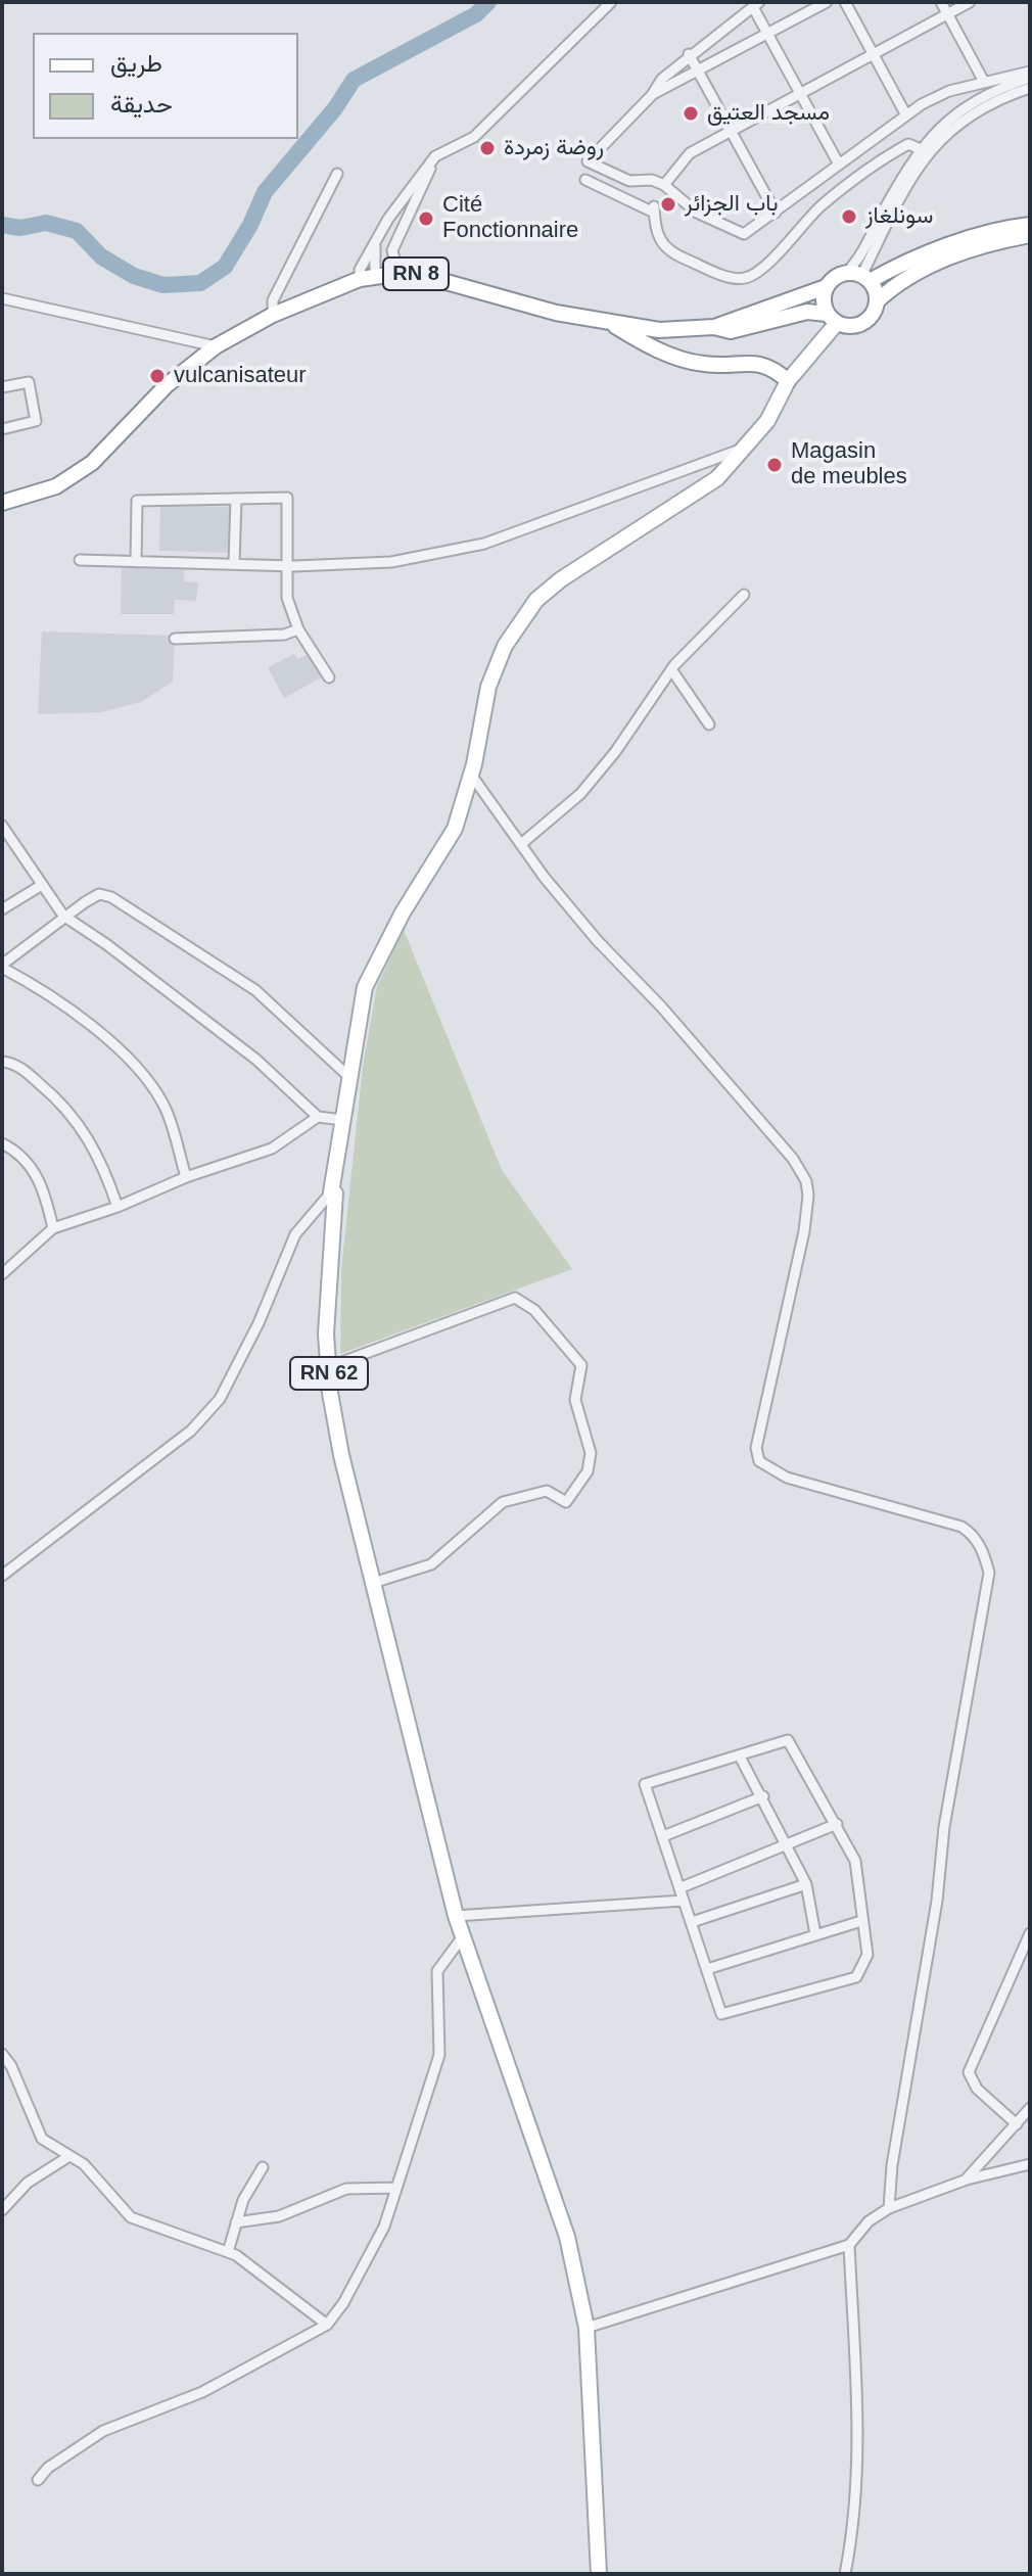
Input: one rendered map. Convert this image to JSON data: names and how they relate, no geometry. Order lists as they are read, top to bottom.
{
  "streets": {
    "main road": ["RN 8", "RN 62"]
  },
  "crossings": [
    ["RN 8", "RN 62"]
  ],
  "places": [
    "مسجد العتيق",
    "روضة زمردة",
    "باب الجزائر",
    "سونلغاز",
    "Cité Fonctionnaire",
    "vulcanisateur",
    "Magasin de meubles"
  ],
  "legend": ["طريق", "حديقة"]
}
